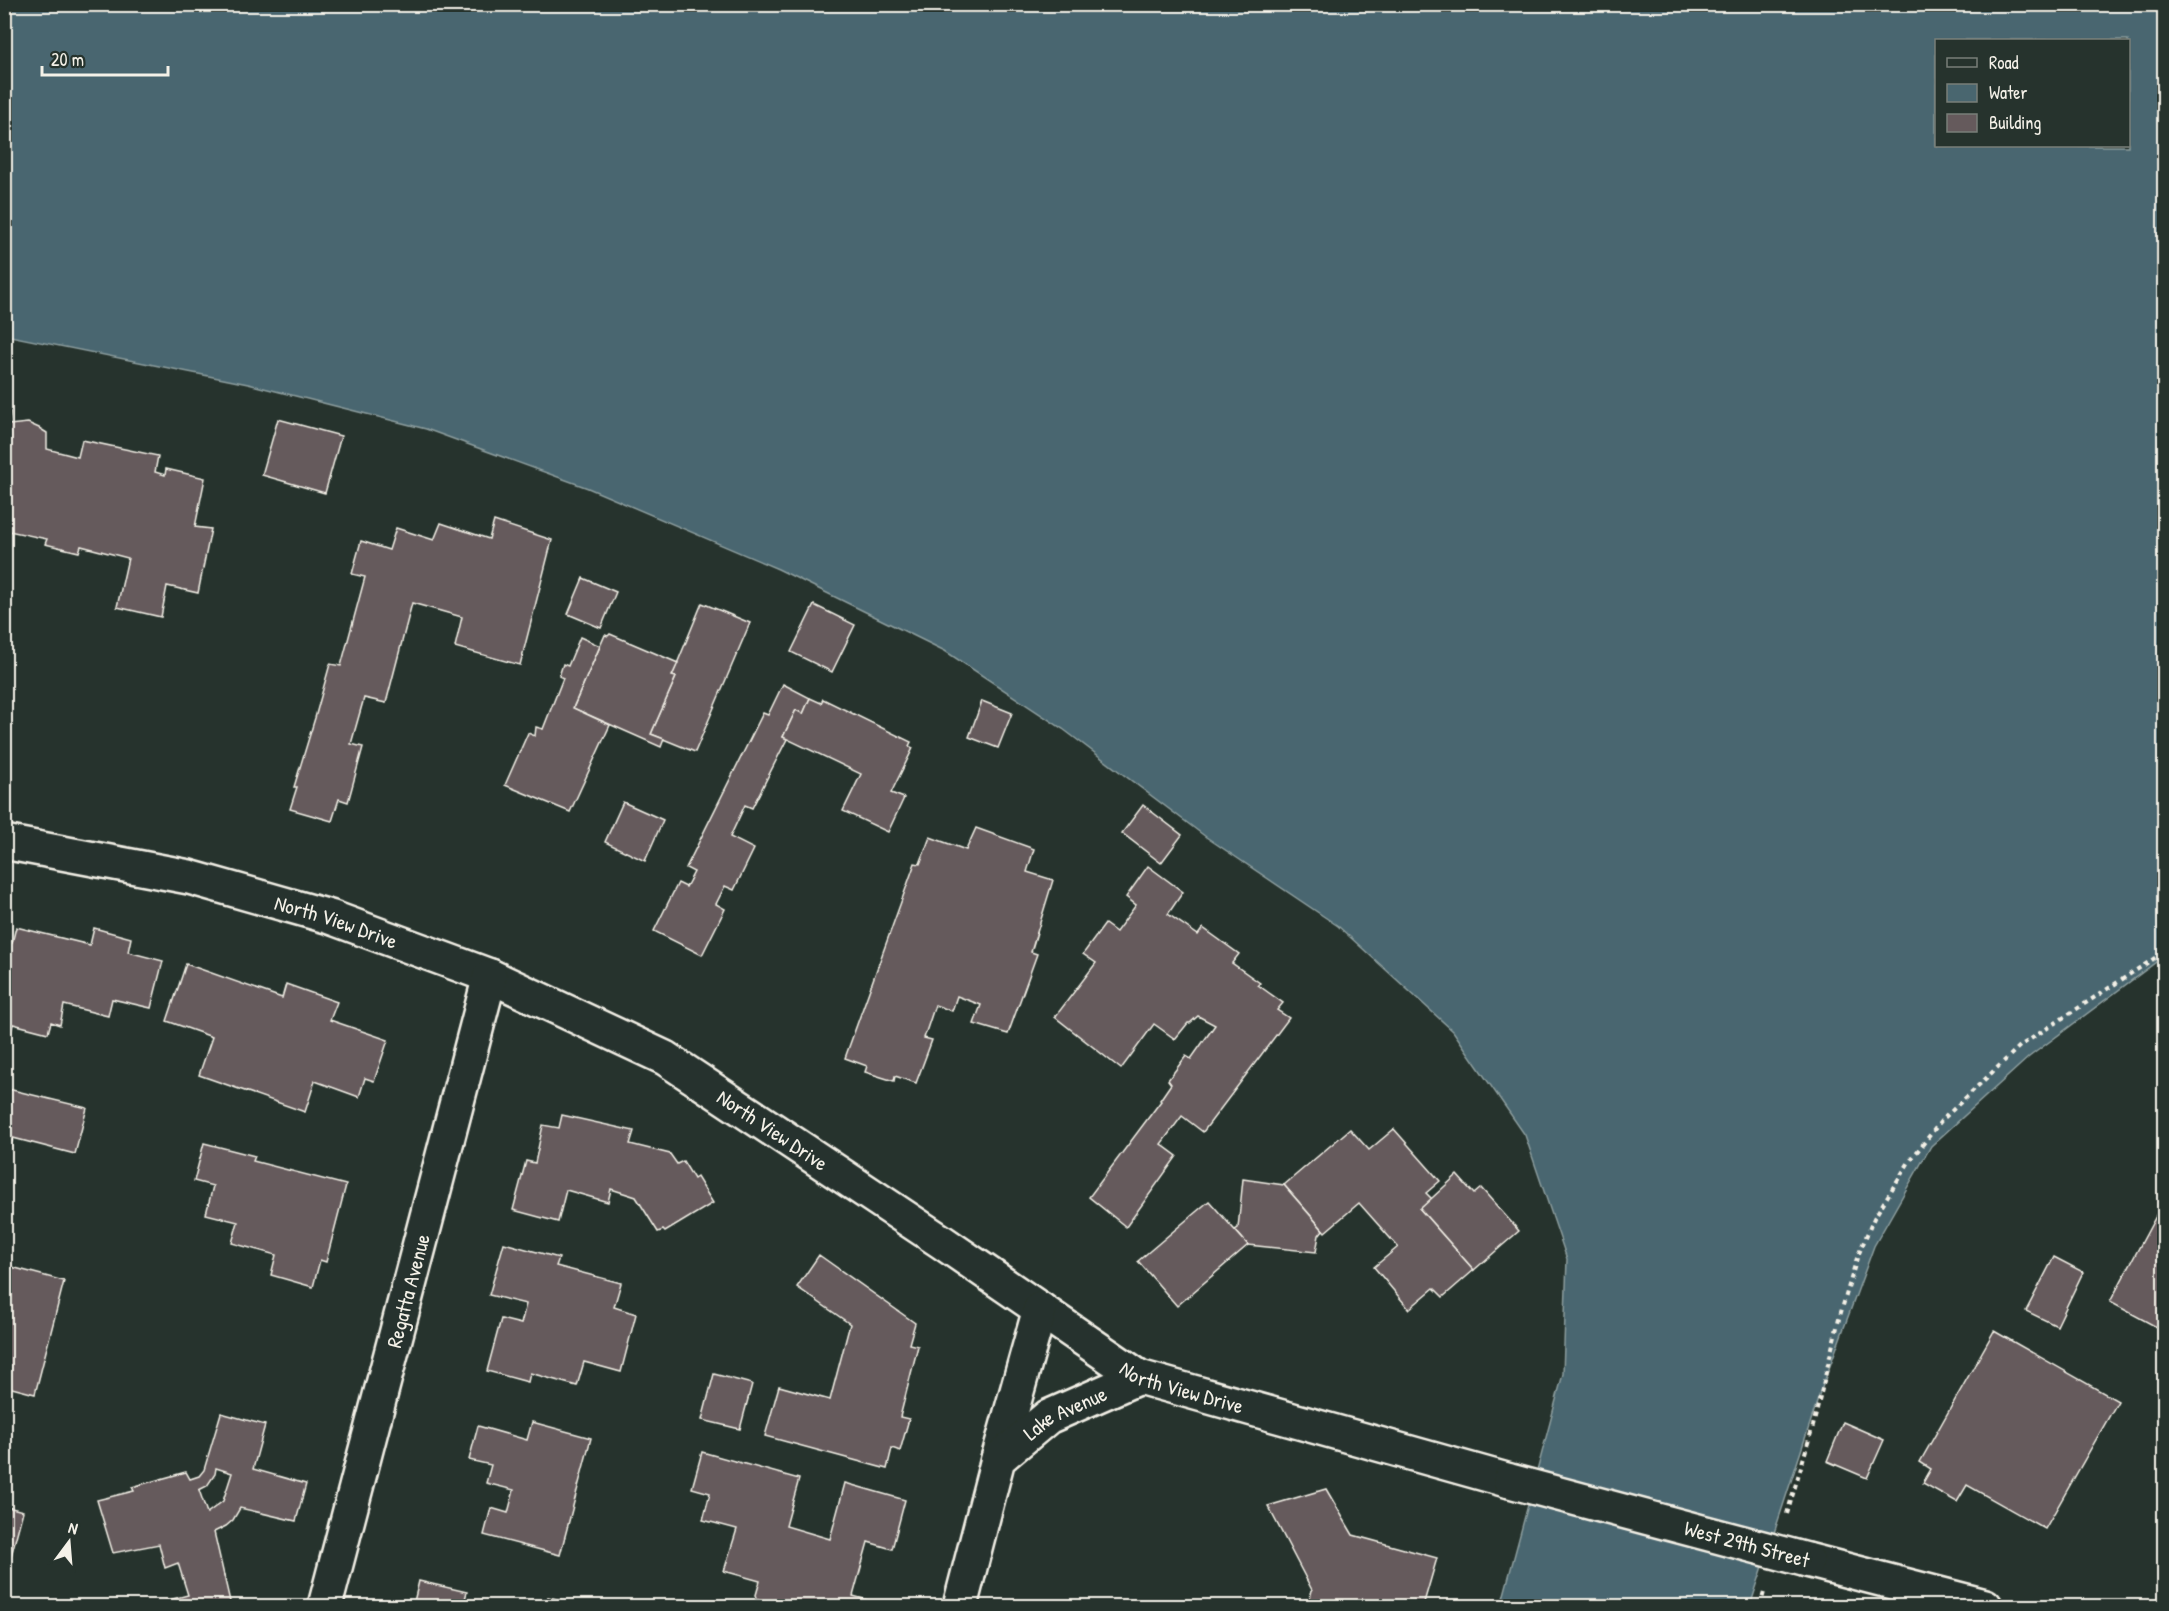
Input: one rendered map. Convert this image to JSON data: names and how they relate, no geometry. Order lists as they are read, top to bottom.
{
  "streets": {
    "street": [
      "North View Drive",
      "Regatta Avenue",
      "Lake Avenue",
      "West 29th Street"
    ]
  },
  "crossings": [
    ["North View Drive", "Regatta Avenue"],
    ["North View Drive", "Lake Avenue"],
    ["North View Drive", "West 29th Street"]
  ],
  "legend": ["Road", "Water", "Building"],
  "scale_bar": "20 m",
  "north": "top"
}
